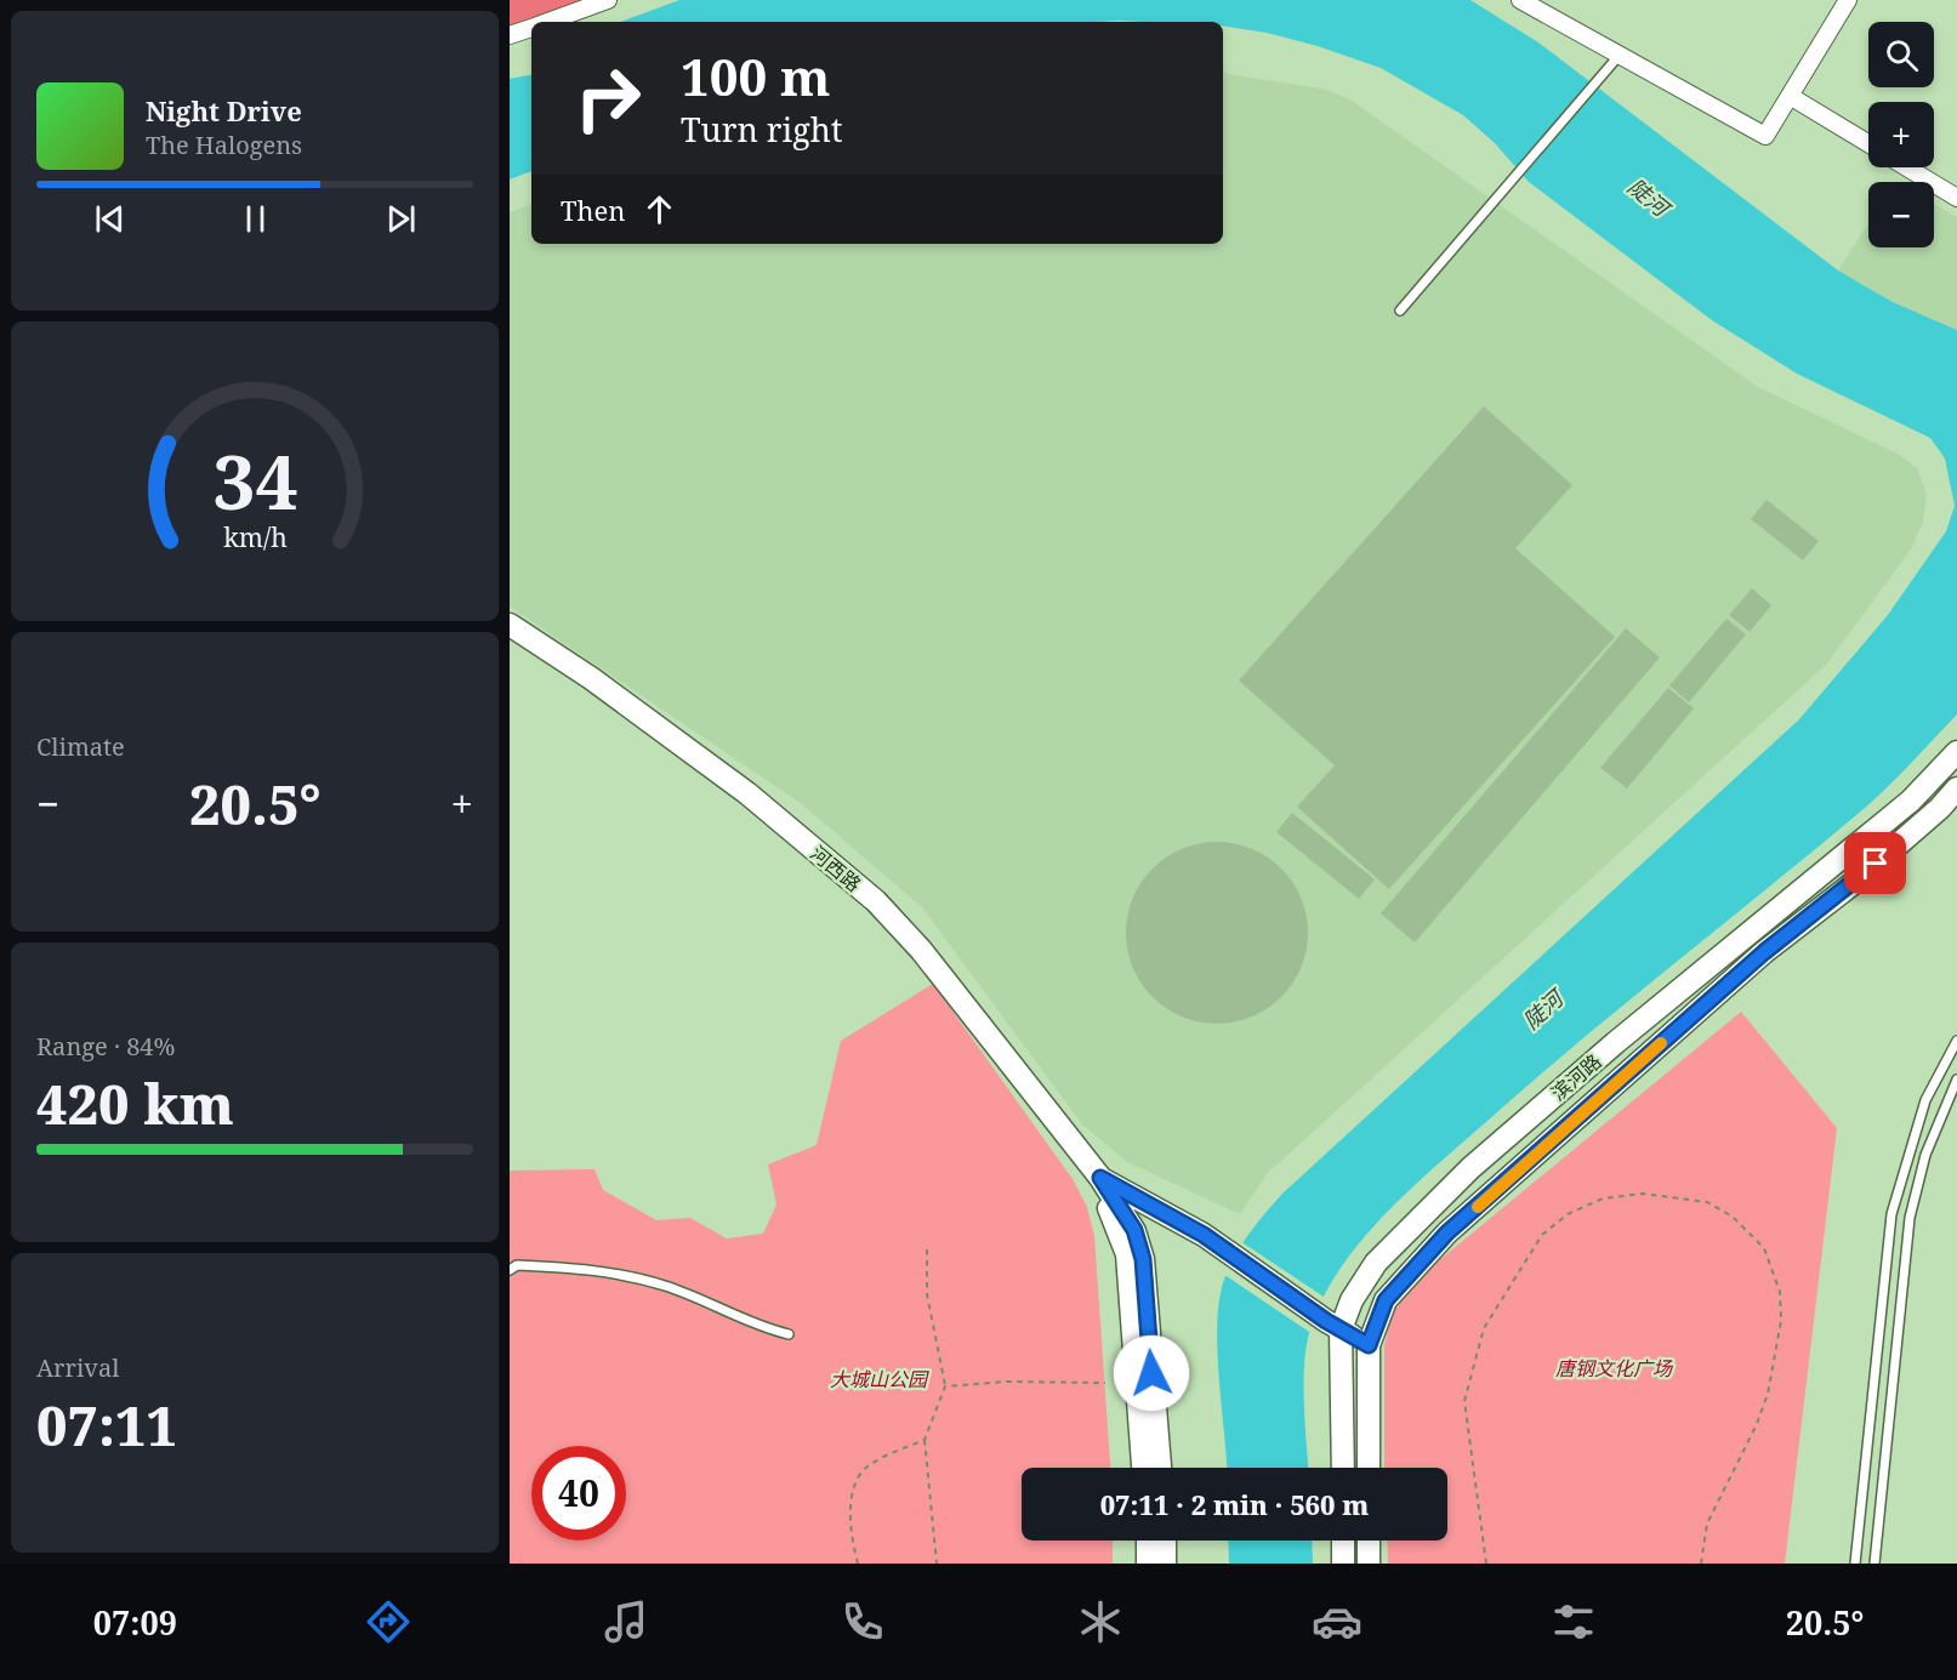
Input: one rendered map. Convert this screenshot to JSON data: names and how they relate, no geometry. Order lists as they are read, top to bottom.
{
  "streets": {
    "main road": ["河西路", "滨河路"]
  },
  "water": ["陡河"],
  "parks": ["唐钢文化广场", "大城山公园"],
  "page": {
    "map_buttons": ["+", "−"],
    "turn": ["100 m", "Turn right"],
    "song": ["Night Drive", "The Halogens"],
    "then": "Then",
    "tile": [
      "Climate",
      ["Range · 84%", "420 km"],
      ["Arrival", "07:11"]
    ],
    "heat": ["−", "20.5°", "+"],
    "limit": "40",
    "trip": "07:11 · 2 min · 560 m",
    "tabs": ["07:09", "20.5°"],
    "gauge": ["34", "km/h"]
  }
}
